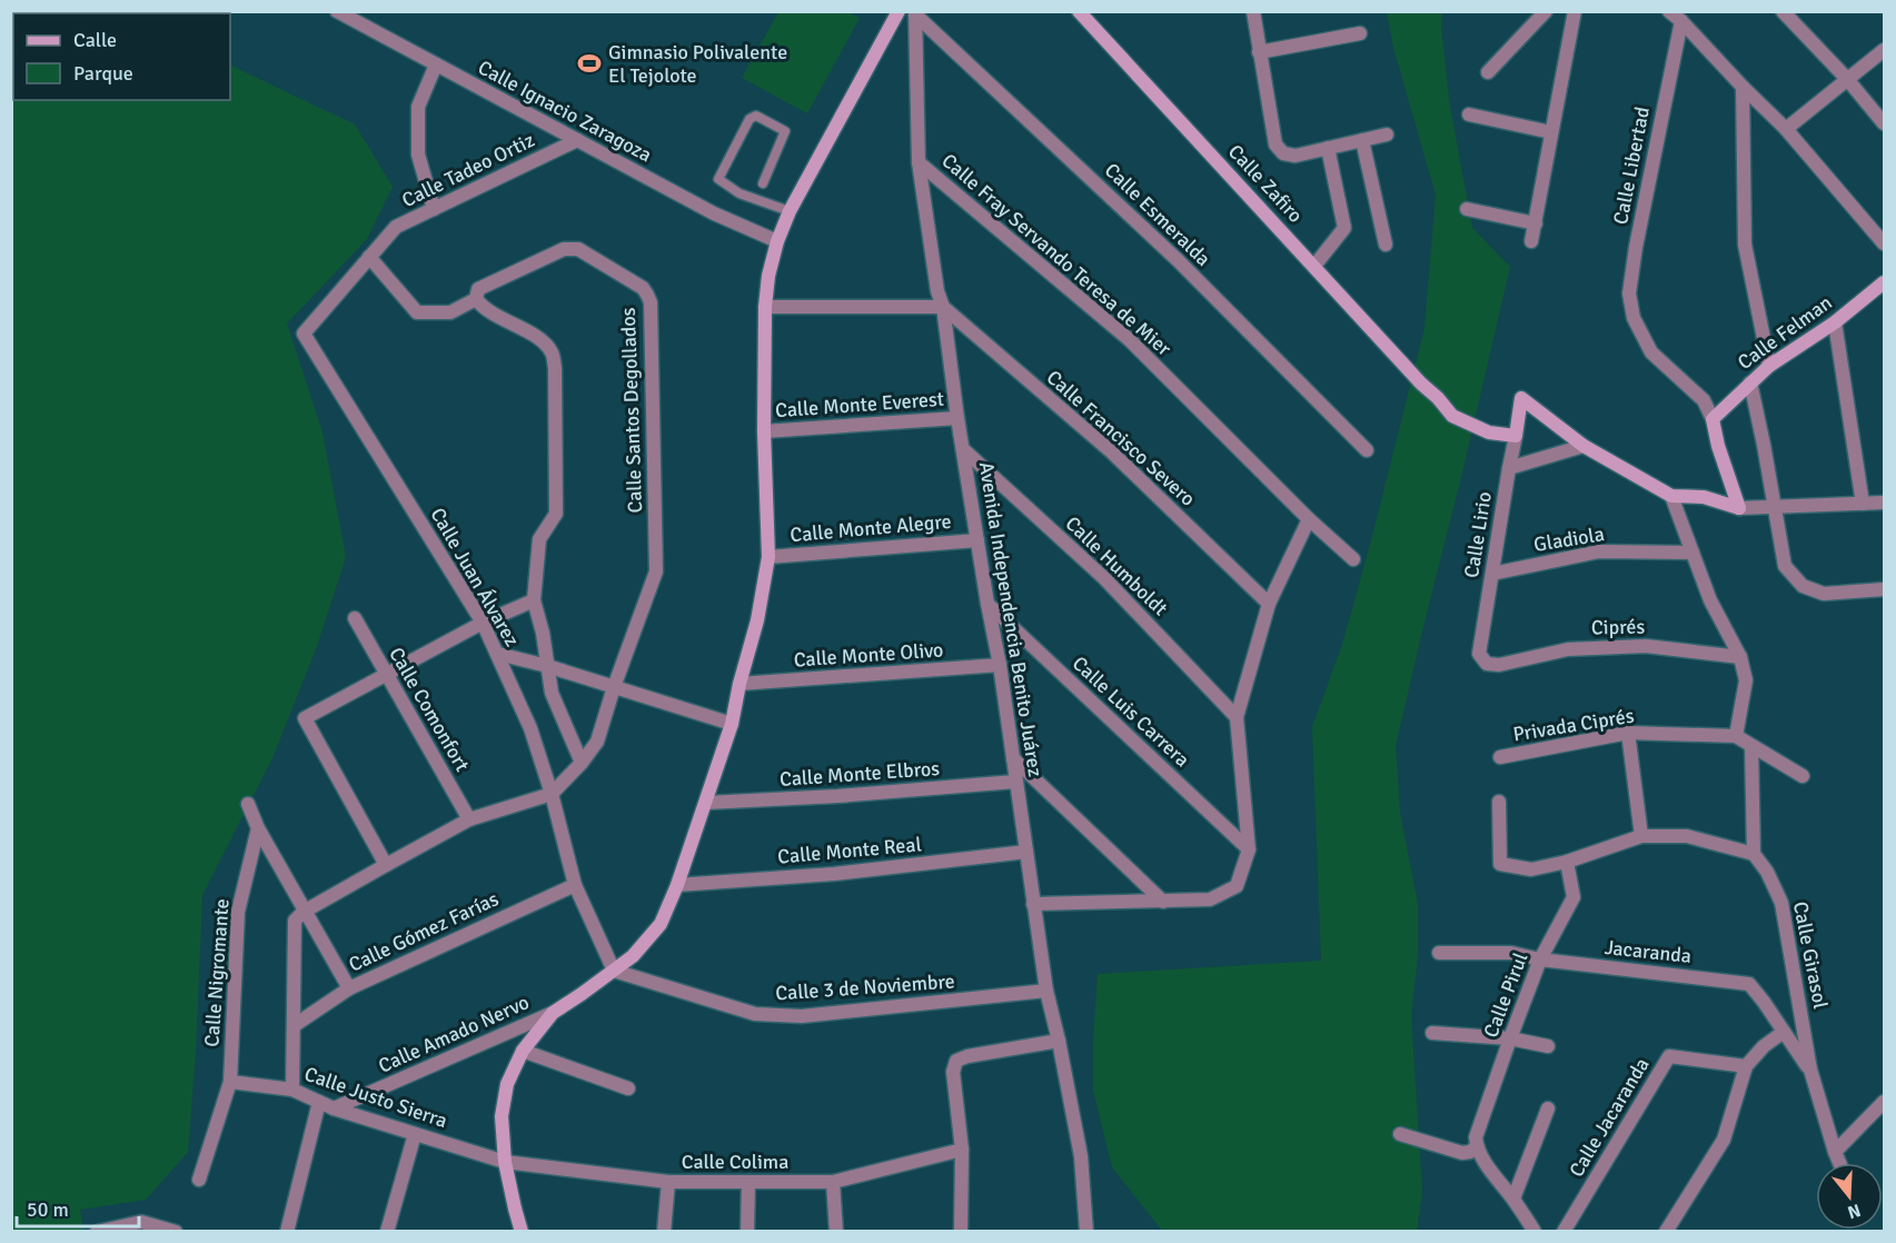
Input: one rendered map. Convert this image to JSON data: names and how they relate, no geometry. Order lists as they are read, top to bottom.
{
  "streets": {
    "street": [
      "Calle Ignacio Zaragoza",
      "Calle Libertad",
      "Calle Tadeo Ortiz",
      "Calle Zafiro",
      "Calle Esmeralda",
      "Calle Fray Servando Teresa de Mier",
      "Calle Felman",
      "Calle Monte Everest",
      "Calle Santos Degollados",
      "Calle Francisco Severo",
      "Calle Monte Alegre",
      "Calle Lirio",
      "Gladiola",
      "Calle Humboldt",
      "Calle Juan Álvarez",
      "Avenida Independencia Benito Juárez",
      "Ciprés",
      "Calle Monte Olivo",
      "Calle Comonfort",
      "Calle Luis Carrera",
      "Privada Ciprés",
      "Calle Monte Elbros",
      "Calle Monte Real",
      "Calle Gómez Farías",
      "Jacaranda",
      "Calle Girasol",
      "Calle Nigromante",
      "Calle 3 de Noviembre",
      "Calle Pirul",
      "Calle Amado Nervo",
      "Calle Justo Sierra",
      "Calle Jacaranda",
      "Calle Colima"
    ]
  },
  "crossings": [
    ["Calle Ignacio Zaragoza", "Calle Tadeo Ortiz"],
    ["Calle Libertad", "Calle Felman"],
    ["Calle Tadeo Ortiz", "Calle Santos Degollados"],
    ["Calle Tadeo Ortiz", "Calle Juan Álvarez"],
    ["Calle Zafiro", "Calle Lirio"],
    ["Calle Esmeralda", "Avenida Independencia Benito Juárez"],
    ["Calle Fray Servando Teresa de Mier", "Avenida Independencia Benito Juárez"],
    ["Calle Monte Everest", "Avenida Independencia Benito Juárez"],
    ["Calle Santos Degollados", "Calle Juan Álvarez"],
    ["Calle Francisco Severo", "Avenida Independencia Benito Juárez"],
    ["Calle Monte Alegre", "Avenida Independencia Benito Juárez"],
    ["Calle Lirio", "Gladiola"],
    ["Calle Lirio", "Ciprés"],
    ["Calle Humboldt", "Avenida Independencia Benito Juárez"],
    ["Calle Juan Álvarez", "Calle Gómez Farías"],
    ["Calle Juan Álvarez", "Calle 3 de Noviembre"],
    ["Avenida Independencia Benito Juárez", "Calle Monte Olivo"],
    ["Avenida Independencia Benito Juárez", "Calle Luis Carrera"],
    ["Avenida Independencia Benito Juárez", "Calle Monte Elbros"],
    ["Avenida Independencia Benito Juárez", "Calle Monte Real"],
    ["Avenida Independencia Benito Juárez", "Calle 3 de Noviembre"],
    ["Jacaranda", "Calle Girasol"],
    ["Jacaranda", "Calle Pirul"],
    ["Calle Nigromante", "Calle Justo Sierra"],
    ["Calle Amado Nervo", "Calle Justo Sierra"],
    ["Calle Justo Sierra", "Calle Colima"]
  ],
  "places": {
    "sports": ["Gimnasio Polivalente El Tejolote"]
  },
  "legend": ["Calle", "Parque"],
  "scale_bar": "50 m",
  "north": "bottom"
}
